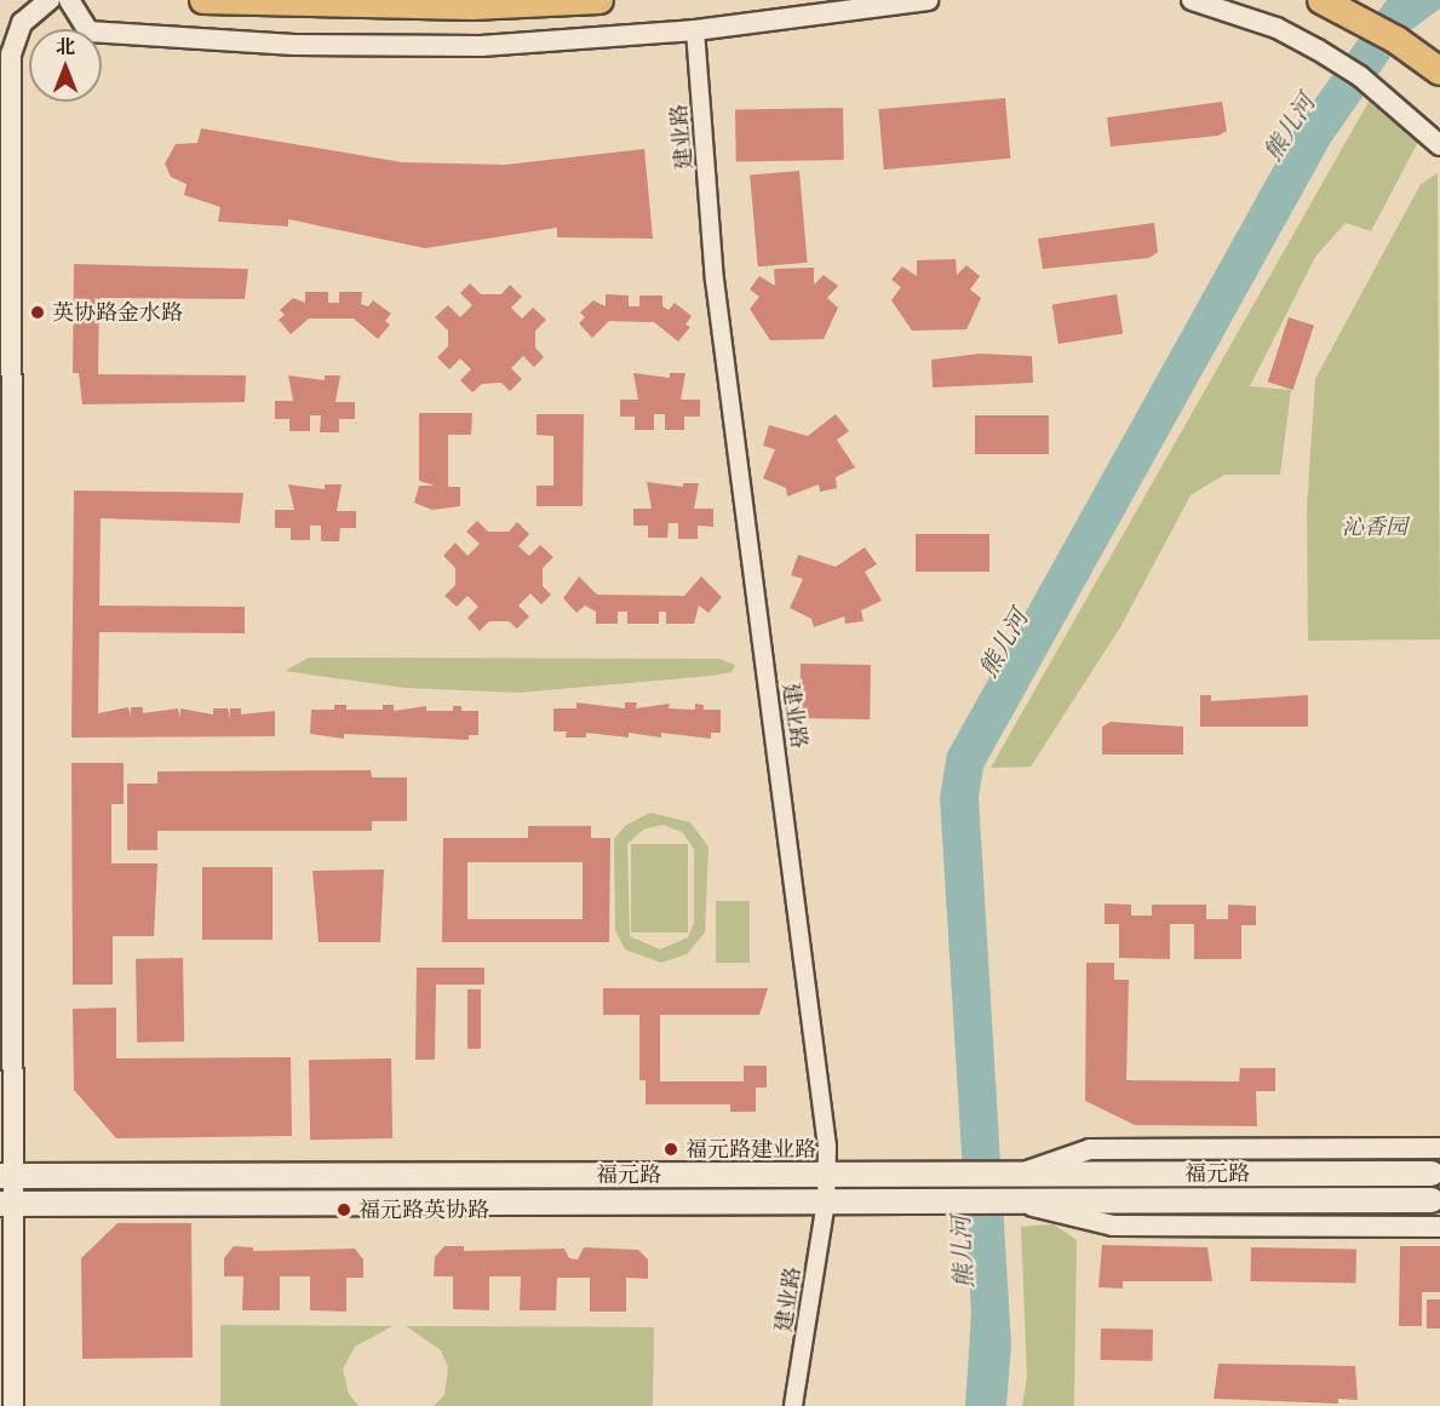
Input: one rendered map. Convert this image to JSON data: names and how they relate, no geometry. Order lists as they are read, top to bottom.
{
  "streets": {
    "main road": ["福元路"],
    "street": ["建业路"]
  },
  "crossings": [
    ["建业路", "福元路"]
  ],
  "water": ["熊儿河"],
  "parks": ["沁香园"],
  "places": ["英协路金水路", "福元路建业路", "福元路英协路"],
  "north": "top"
}
